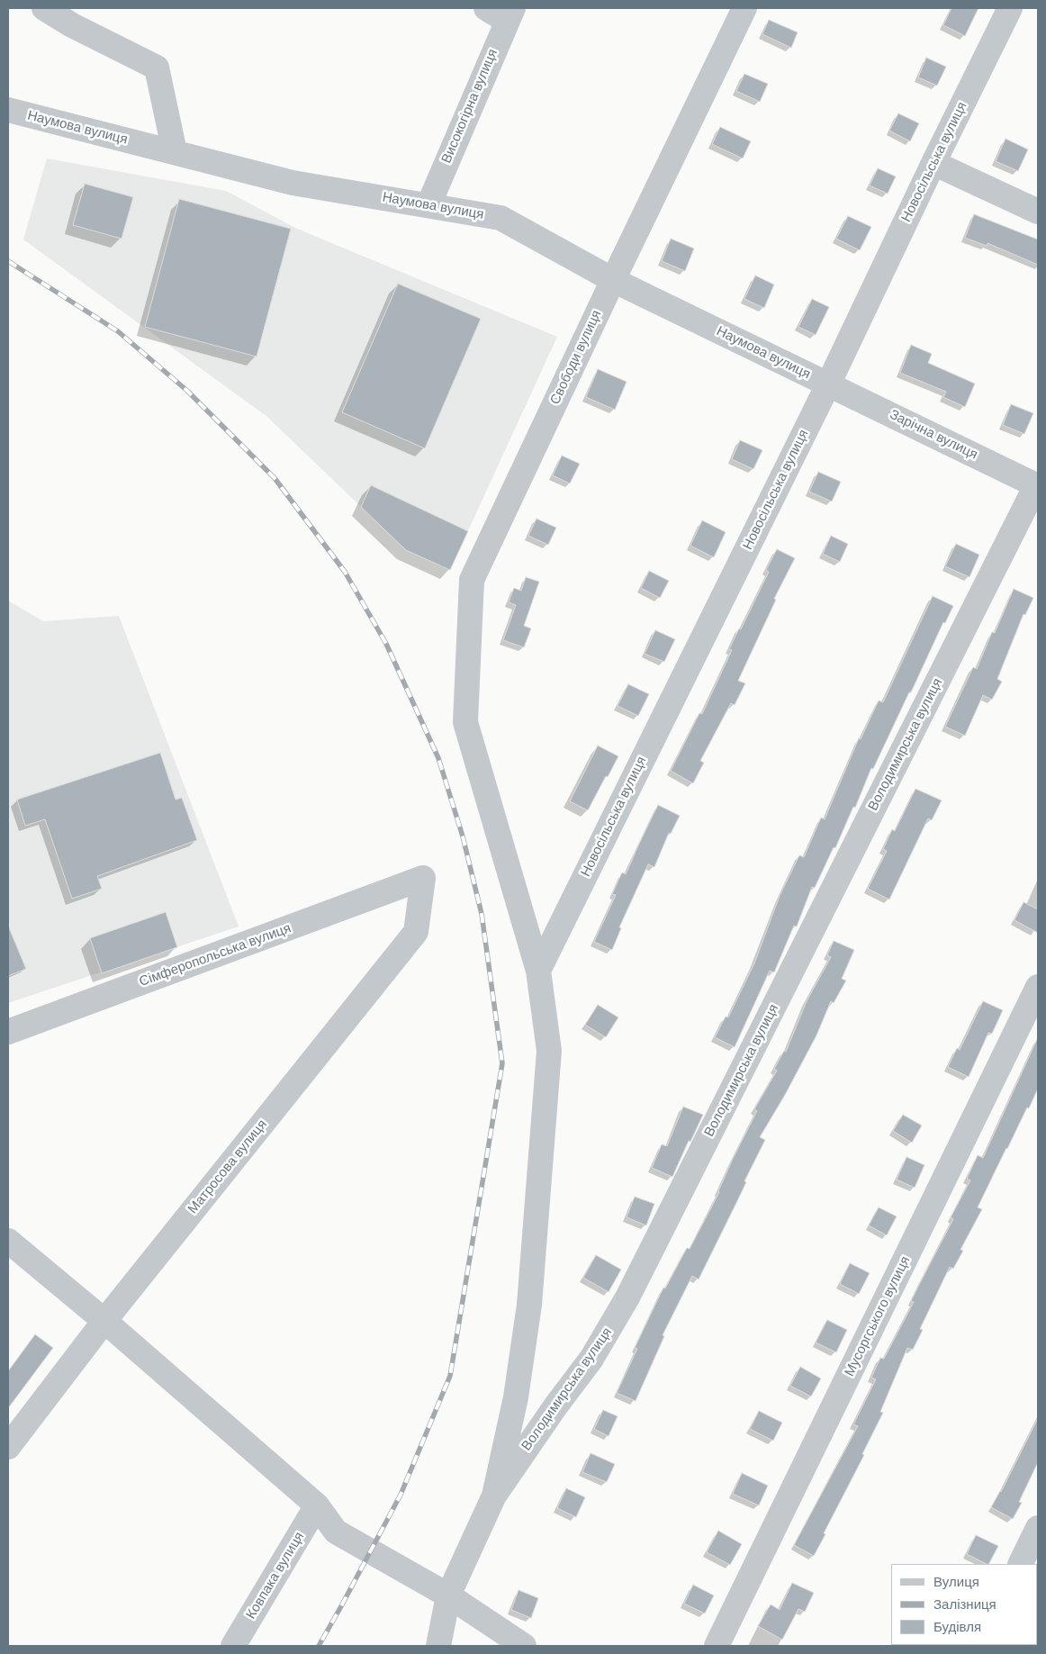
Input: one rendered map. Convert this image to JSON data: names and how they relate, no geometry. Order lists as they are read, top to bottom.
{
  "streets": {
    "street": [
      "Високогірна вулиця",
      "Наумова вулиця",
      "Новосільська вулиця",
      "Свободи вулиця",
      "Зарічна вулиця",
      "Володимирська вулиця",
      "Сімферопольська вулиця",
      "Матросова вулиця",
      "Мусоргського вулиця",
      "Ковпака вулиця"
    ]
  },
  "crossings": [
    ["Високогірна вулиця", "Наумова вулиця"],
    ["Наумова вулиця", "Новосільська вулиця"],
    ["Наумова вулиця", "Свободи вулиця"],
    ["Наумова вулиця", "Зарічна вулиця"],
    ["Новосільська вулиця", "Свободи вулиця"],
    ["Новосільська вулиця", "Зарічна вулиця"],
    ["Свободи вулиця", "Володимирська вулиця"],
    ["Зарічна вулиця", "Володимирська вулиця"],
    ["Сімферопольська вулиця", "Матросова вулиця"]
  ],
  "legend": ["Вулиця", "Залізниця", "Будівля"]
}
